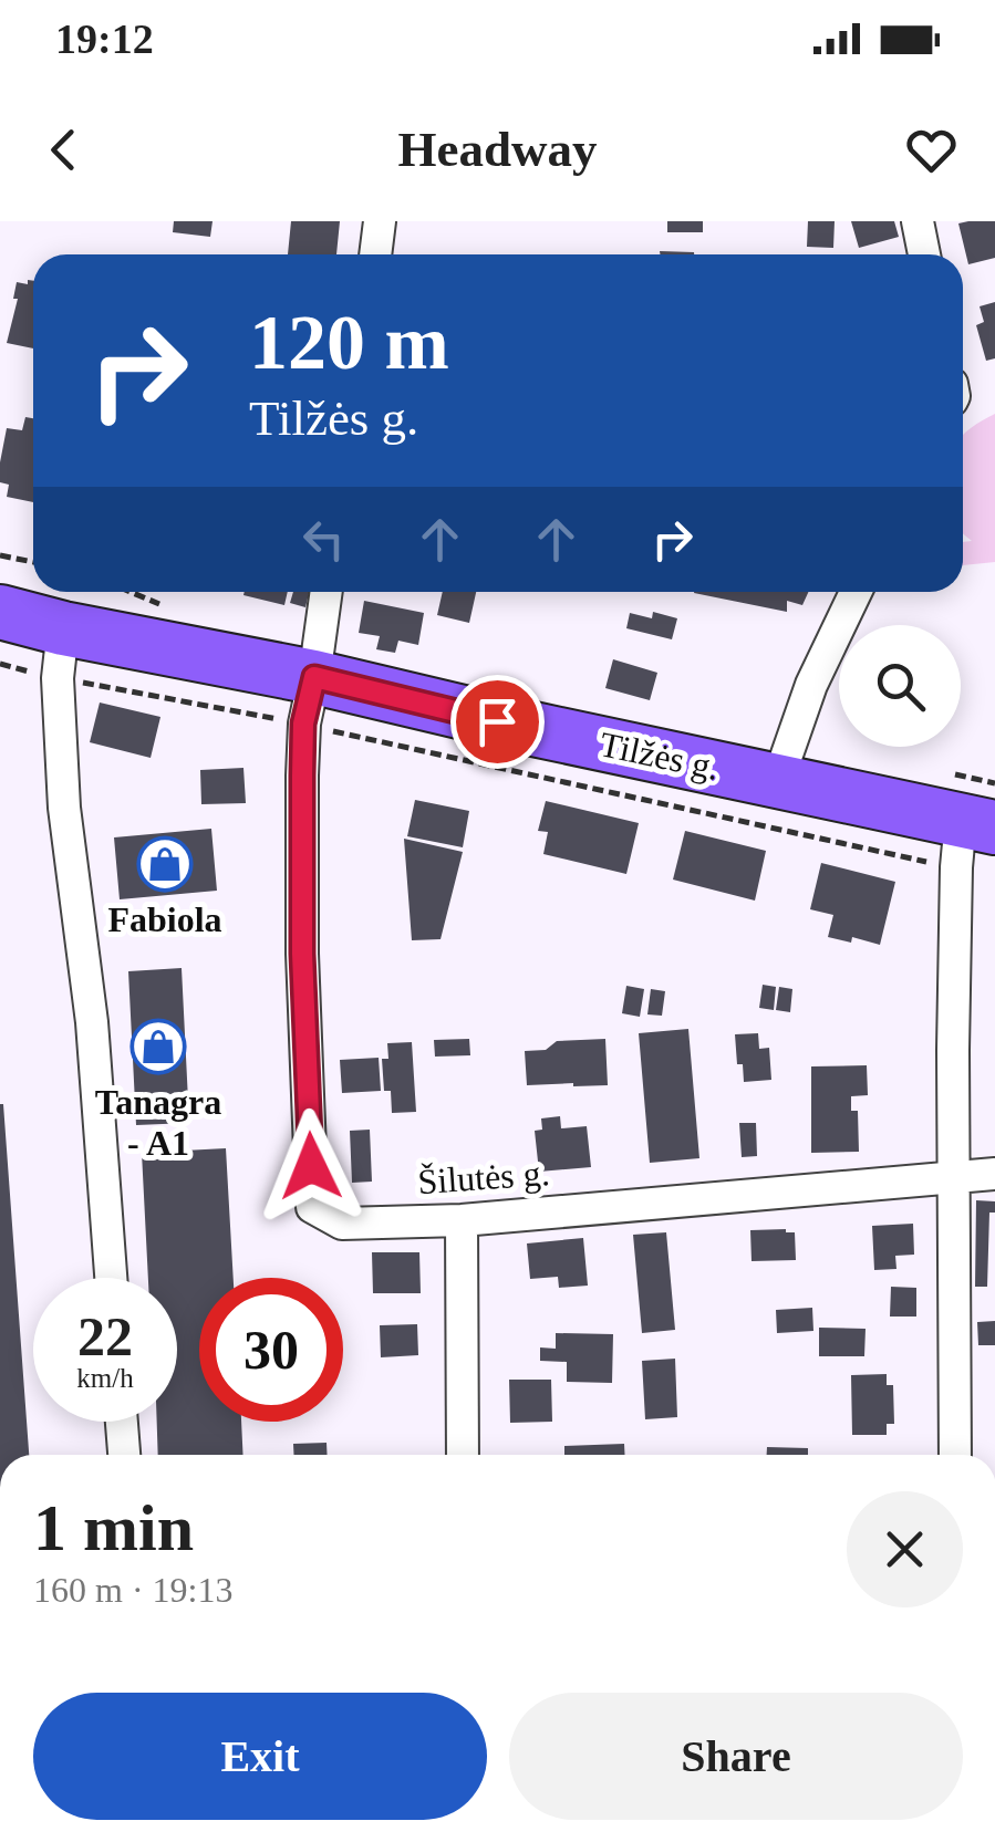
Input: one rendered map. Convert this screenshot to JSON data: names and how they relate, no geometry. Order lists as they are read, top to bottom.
{
  "streets": {
    "highway": ["Tilžės g."],
    "street": ["Šilutės g."]
  },
  "crossings": [
    ["Tilžės g.", "Šilutės g."]
  ],
  "places": {
    "shop": ["Fabiola", "Tanagra - A1"]
  },
  "page": {
    "status": "19:12",
    "header": "Headway",
    "turn": ["120 m", "Tilžės g."],
    "speed": "22 km/h",
    "limit": "30",
    "heading": ["1 min", "160 m · 19:13"],
    "buttons": ["Exit", "Share"]
  }
}
